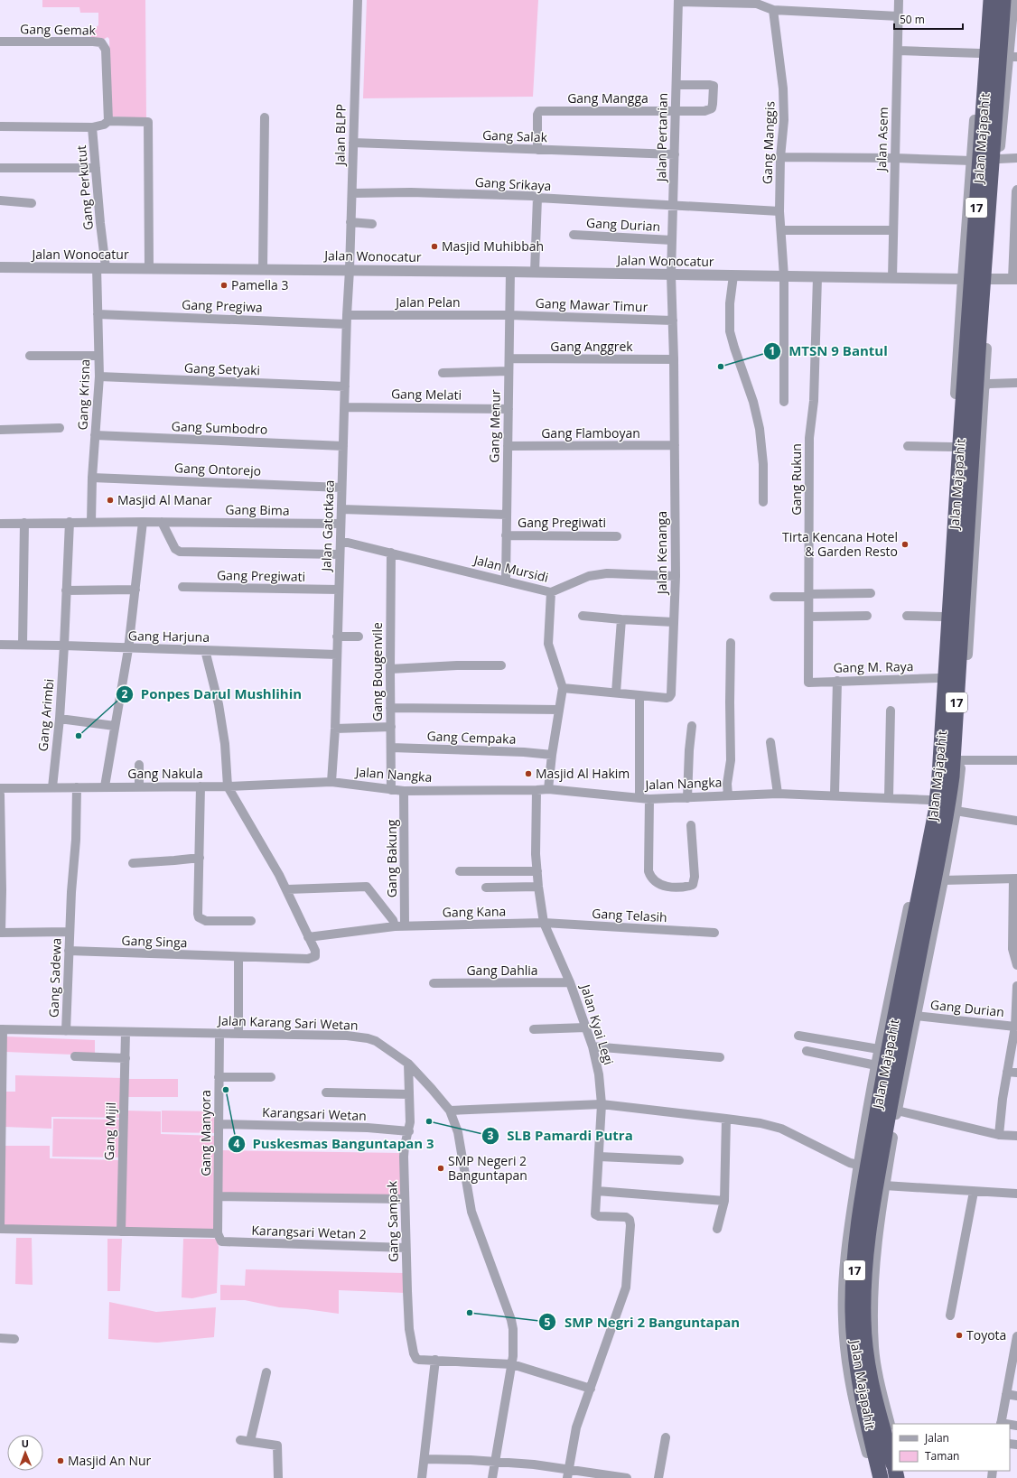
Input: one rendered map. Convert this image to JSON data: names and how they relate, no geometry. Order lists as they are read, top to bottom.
{
  "streets": {
    "highway": ["Jalan Majapahit", "17"],
    "street": [
      "Gang Gemak",
      "Gang Mangga",
      "Jalan BLPP",
      "Gang Salak",
      "Jalan Pertanian",
      "Jalan Asem",
      "Gang Manggis",
      "Gang Srikaya",
      "Gang Perkutut",
      "Gang Durian",
      "Jalan Wonocatur",
      "Jalan Pelan",
      "Gang Mawar Timur",
      "Gang Pregiwa",
      "Gang Anggrek",
      "Gang Setyaki",
      "Gang Krisna",
      "Gang Melati",
      "Gang Menur",
      "Gang Sumbodro",
      "Gang Flamboyan",
      "Gang Ontorejo",
      "Gang Rukun",
      "Gang Bima",
      "Gang Pregiwati",
      "Jalan Gatotkaca",
      "Jalan Kenanga",
      "Jalan Mursidi",
      "Gang Harjuna",
      "Gang M. Raya",
      "Gang Bougenvile",
      "Gang Arimbi",
      "Gang Cempaka",
      "Gang Nakula",
      "Jalan Nangka",
      "Gang Bakung",
      "Gang Kana",
      "Gang Telasih",
      "Gang Singa",
      "Gang Dahlia",
      "Gang Sadewa",
      "Jalan Karang Sari Wetan",
      "Jalan Kyai Legi",
      "Karangsari Wetan",
      "Gang Mijil",
      "Gang Manyora",
      "Gang Sampak",
      "Karangsari Wetan 2"
    ]
  },
  "crossings": [
    ["Gang Mangga", "Gang Salak"],
    ["Gang Mangga", "Jalan Pertanian"],
    ["Jalan BLPP", "Gang Salak"],
    ["Jalan BLPP", "Gang Srikaya"],
    ["Jalan BLPP", "Jalan Wonocatur"],
    ["Jalan BLPP", "Jalan Gatotkaca"],
    ["Gang Salak", "Jalan Pertanian"],
    ["Jalan Pertanian", "Gang Srikaya"],
    ["Jalan Pertanian", "Gang Durian"],
    ["Jalan Pertanian", "Jalan Wonocatur"],
    ["Jalan Pertanian", "Jalan Kenanga"],
    ["Jalan Asem", "Jalan Wonocatur"],
    ["Gang Manggis", "Gang Srikaya"],
    ["Gang Manggis", "Jalan Wonocatur"],
    ["Gang Perkutut", "Jalan Wonocatur"],
    ["Gang Perkutut", "Gang Krisna"],
    ["Jalan Wonocatur", "Gang Krisna"],
    ["Jalan Wonocatur", "Gang Menur"],
    ["Jalan Wonocatur", "Gang Rukun"],
    ["Jalan Wonocatur", "Jalan Gatotkaca"],
    ["Jalan Wonocatur", "Jalan Kenanga"],
    ["Jalan Pelan", "Gang Mawar Timur"],
    ["Jalan Pelan", "Gang Pregiwa"],
    ["Jalan Pelan", "Gang Menur"],
    ["Jalan Pelan", "Jalan Gatotkaca"],
    ["Gang Mawar Timur", "Gang Menur"],
    ["Gang Mawar Timur", "Jalan Kenanga"],
    ["Gang Pregiwa", "Gang Krisna"],
    ["Gang Pregiwa", "Jalan Gatotkaca"],
    ["Gang Anggrek", "Gang Menur"],
    ["Gang Anggrek", "Jalan Kenanga"],
    ["Gang Setyaki", "Gang Krisna"],
    ["Gang Setyaki", "Jalan Gatotkaca"],
    ["Gang Krisna", "Gang Sumbodro"],
    ["Gang Krisna", "Gang Ontorejo"],
    ["Gang Krisna", "Gang Bima"],
    ["Gang Melati", "Gang Menur"],
    ["Gang Melati", "Jalan Gatotkaca"],
    ["Gang Menur", "Gang Flamboyan"],
    ["Gang Menur", "Gang Pregiwati"],
    ["Gang Menur", "Jalan Mursidi"],
    ["Gang Sumbodro", "Jalan Gatotkaca"],
    ["Gang Flamboyan", "Jalan Kenanga"],
    ["Gang Ontorejo", "Jalan Gatotkaca"],
    ["Gang Rukun", "Gang M. Raya"],
    ["Gang Bima", "Jalan Gatotkaca"],
    ["Gang Bima", "Gang Arimbi"],
    ["Gang Pregiwati", "Jalan Gatotkaca"],
    ["Jalan Gatotkaca", "Jalan Mursidi"],
    ["Jalan Gatotkaca", "Gang Harjuna"],
    ["Jalan Gatotkaca", "Gang Nakula"],
    ["Jalan Gatotkaca", "Jalan Nangka"],
    ["Jalan Kenanga", "Jalan Mursidi"],
    ["Jalan Mursidi", "Gang Bougenvile"],
    ["Gang Harjuna", "Gang Arimbi"],
    ["Gang Bougenvile", "Gang Cempaka"],
    ["Gang Bougenvile", "Jalan Nangka"],
    ["Gang Arimbi", "Gang Nakula"],
    ["Gang Nakula", "Jalan Nangka"],
    ["Jalan Nangka", "Gang Bakung"],
    ["Jalan Nangka", "Jalan Kyai Legi"],
    ["Gang Bakung", "Gang Kana"],
    ["Gang Kana", "Gang Telasih"],
    ["Gang Kana", "Gang Singa"],
    ["Gang Kana", "Jalan Kyai Legi"],
    ["Gang Telasih", "Jalan Kyai Legi"],
    ["Gang Singa", "Gang Sadewa"],
    ["Gang Dahlia", "Jalan Kyai Legi"],
    ["Gang Sadewa", "Jalan Karang Sari Wetan"],
    ["Jalan Karang Sari Wetan", "Gang Mijil"],
    ["Jalan Karang Sari Wetan", "Gang Manyora"],
    ["Jalan Karang Sari Wetan", "Gang Sampak"],
    ["Jalan Kyai Legi", "Gang Sampak"],
    ["Karangsari Wetan", "Gang Manyora"],
    ["Karangsari Wetan", "Gang Sampak"],
    ["Gang Manyora", "Karangsari Wetan 2"],
    ["Gang Sampak", "Karangsari Wetan 2"]
  ],
  "places": [
    "Masjid Muhibbah",
    "Pamella 3",
    "MTSN 9 Bantul",
    "Masjid Al Manar",
    "Tirta Kencana Hotel & Garden Resto",
    "Ponpes Darul Mushlihin",
    "Masjid Al Hakim",
    "Puskesmas Banguntapan 3",
    "SLB Pamardi Putra",
    "SMP Negeri 2 Banguntapan",
    "SMP Negri 2 Banguntapan",
    "Toyota",
    "Masjid An Nur"
  ],
  "legend": ["Jalan", "Taman"],
  "scale_bar": "50 m",
  "north": "top"
}
